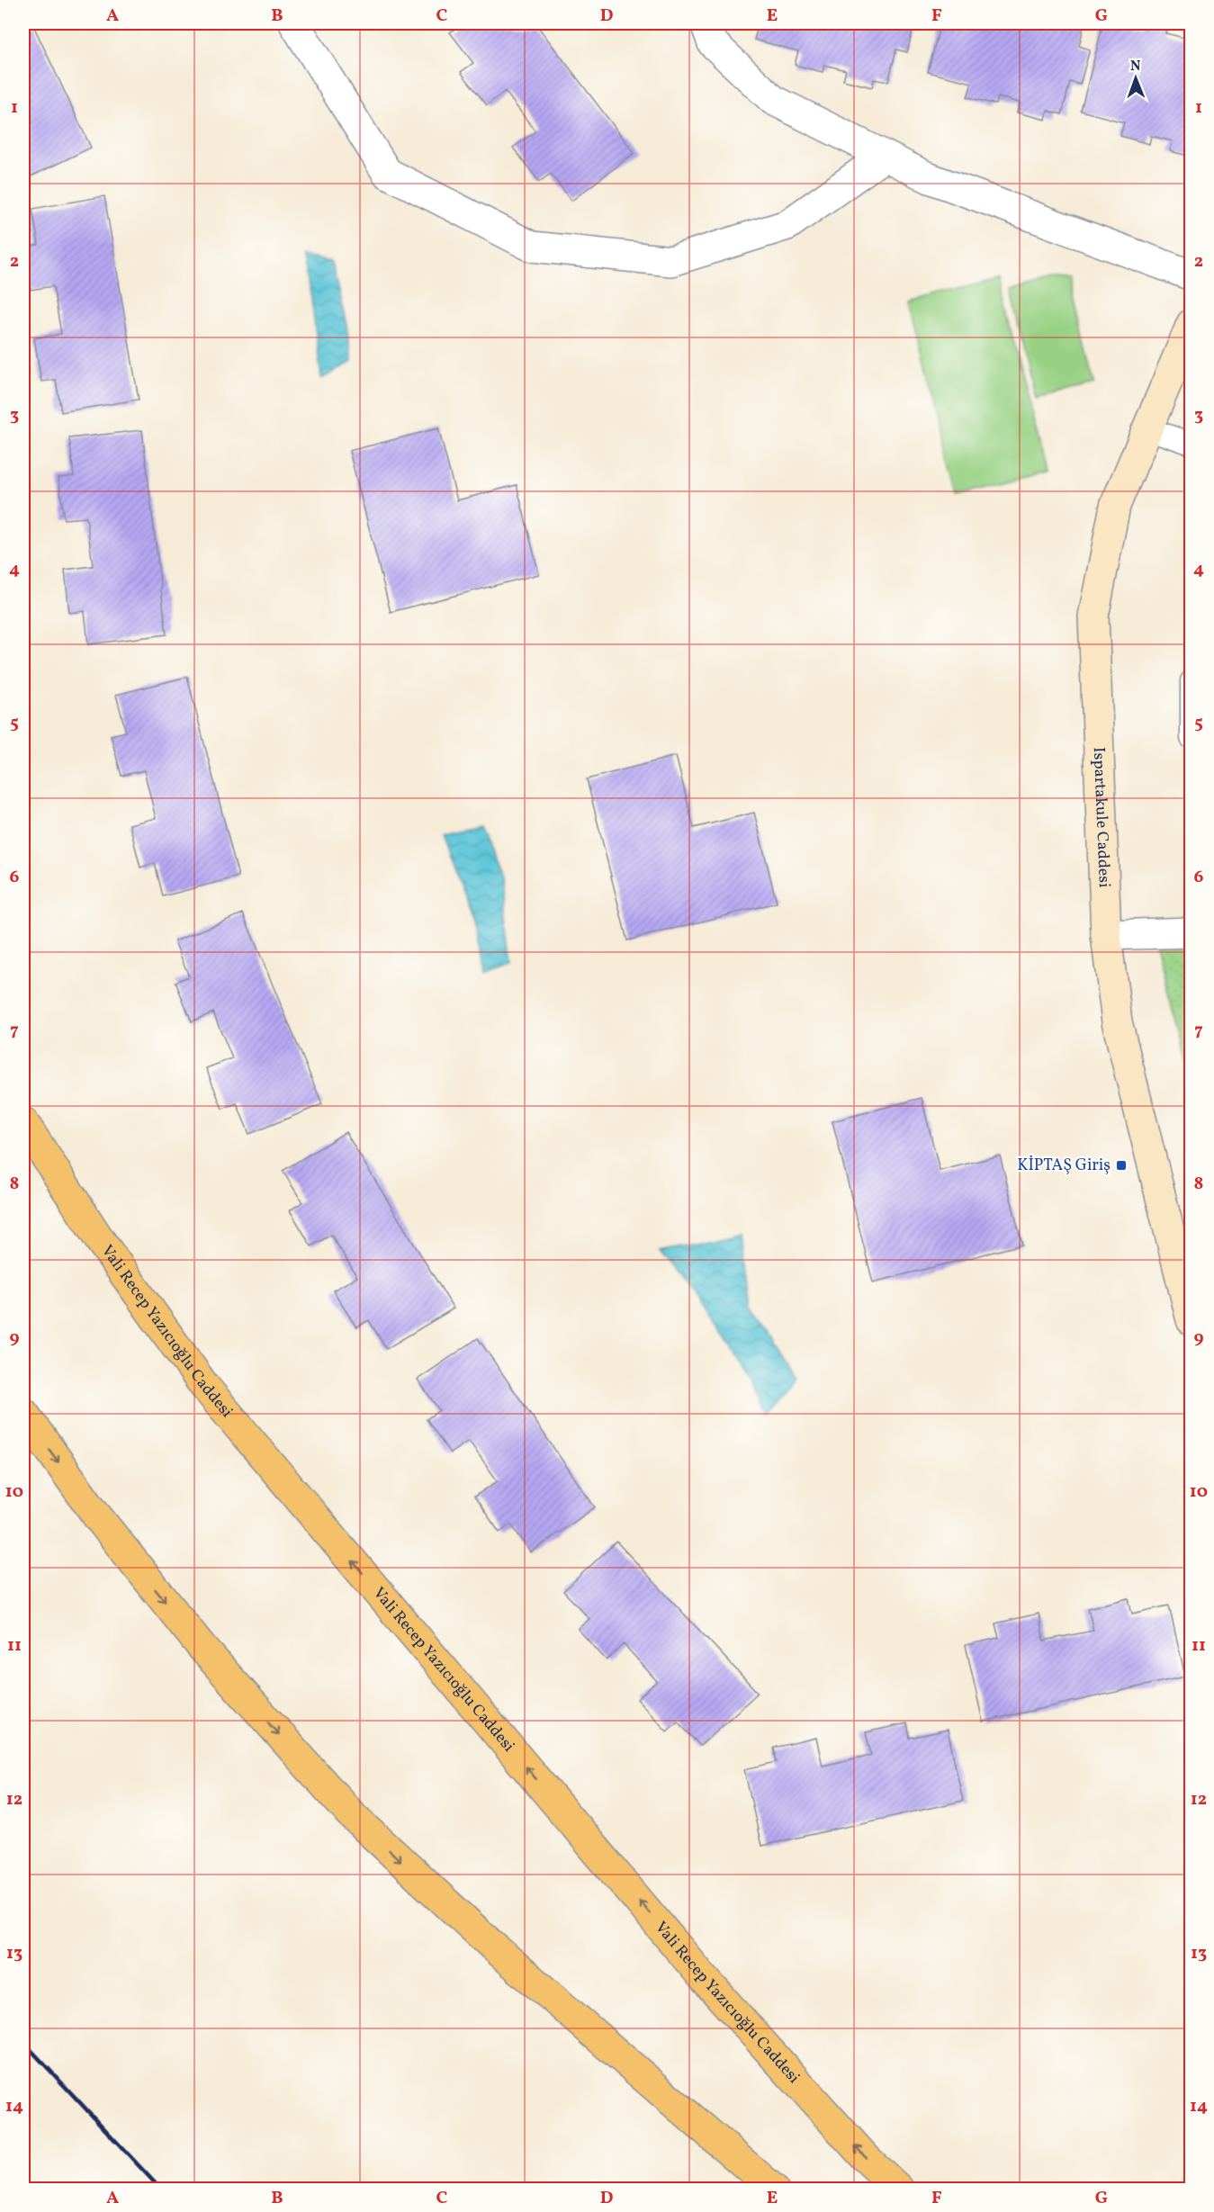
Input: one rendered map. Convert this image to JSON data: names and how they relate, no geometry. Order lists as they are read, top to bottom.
{
  "streets": {
    "main road": ["Vali Recep Yazıcıoğlu Caddesi"],
    "street": ["Ispartakule Caddesi"]
  },
  "places": {
    "transit": ["KİPTAŞ Giriş"]
  },
  "north": "top",
  "grid": {
    "columns": [
      "A",
      "B",
      "C",
      "D",
      "E",
      "F",
      "G"
    ],
    "rows": [
      "1",
      "2",
      "3",
      "4",
      "5",
      "6",
      "7",
      "8",
      "9",
      "10",
      "11",
      "12",
      "13",
      "14"
    ]
  }
}
